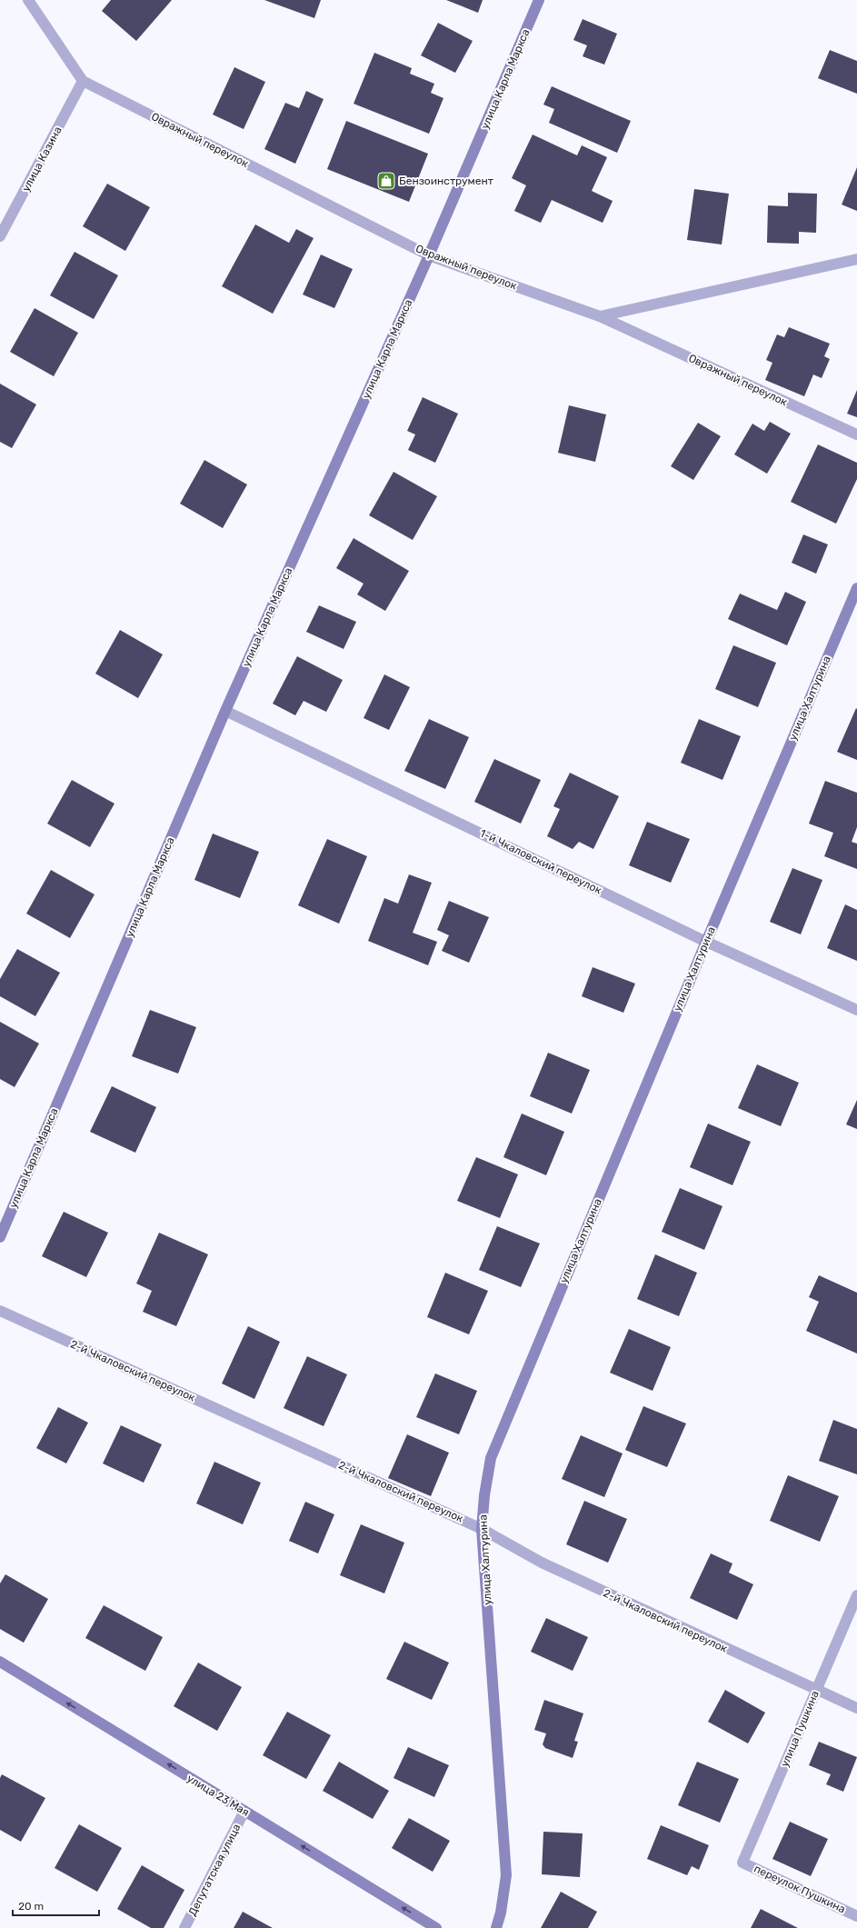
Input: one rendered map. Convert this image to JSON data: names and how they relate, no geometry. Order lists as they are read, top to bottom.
{
  "streets": {
    "street": [
      "улица Карла Маркса",
      "Овражный переулок",
      "улица Казина",
      "улица Халтурина",
      "1-й Чкаловский переулок",
      "2-й Чкаловский переулок",
      "улица Пушкина",
      "улица 23 Мая",
      "Депутатская улица",
      "переулок Пушкина"
    ]
  },
  "crossings": [
    ["улица Карла Маркса", "Овражный переулок"],
    ["улица Карла Маркса", "1-й Чкаловский переулок"],
    ["Овражный переулок", "улица Казина"],
    ["улица Халтурина", "1-й Чкаловский переулок"],
    ["улица Халтурина", "2-й Чкаловский переулок"],
    ["2-й Чкаловский переулок", "улица Пушкина"],
    ["улица Пушкина", "переулок Пушкина"],
    ["улица 23 Мая", "Депутатская улица"]
  ],
  "one_way": ["улица 23 Мая"],
  "places": {
    "shop": ["Бензоинструмент"]
  },
  "scale_bar": "20 m"
}
